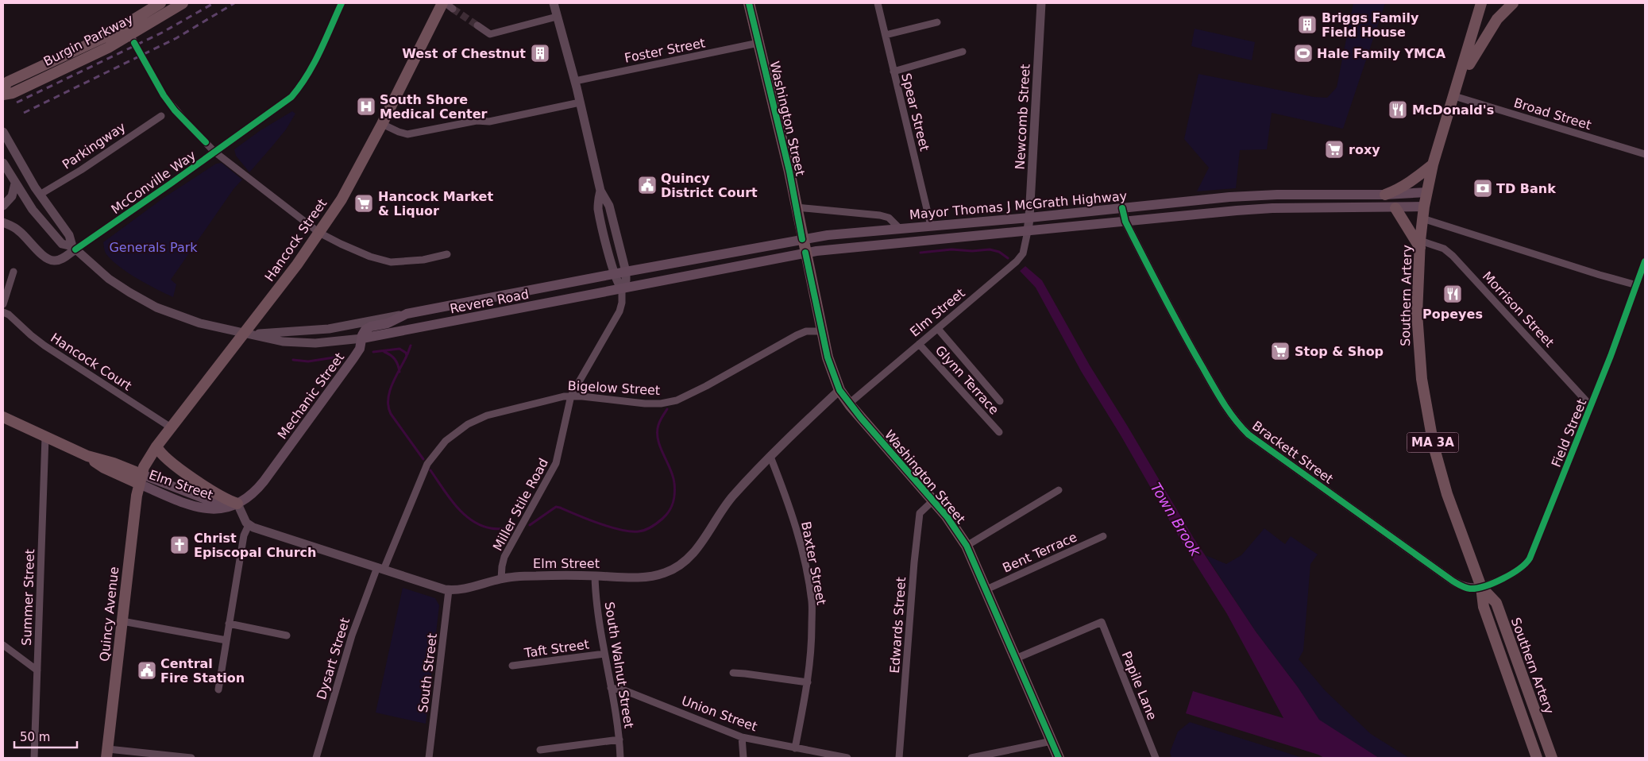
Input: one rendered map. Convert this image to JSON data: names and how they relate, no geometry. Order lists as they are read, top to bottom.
{
  "streets": {
    "main road": [
      "Burgin Parkway",
      "Washington Street",
      "Mayor Thomas J McGrath Highway",
      "Hancock Street",
      "Southern Artery",
      "Revere Road",
      "Elm Street",
      "Mechanic Street",
      "MA 3A",
      "Quincy Avenue"
    ],
    "street": [
      "Foster Street",
      "Spear Street",
      "Broad Street",
      "Newcomb Street",
      "Parkingway",
      "McConville Way",
      "Morrison Street",
      "Hancock Court",
      "Glynn Terrace",
      "Bigelow Street",
      "Field Street",
      "Brackett Street",
      "Miller Stile Road",
      "Bent Terrace",
      "Baxter Street",
      "Summer Street",
      "Edwards Street",
      "Taft Street",
      "Dysart Street",
      "South Walnut Street",
      "South Street",
      "Papile Lane",
      "Union Street"
    ]
  },
  "crossings": [
    ["Foster Street", "Washington Street"],
    ["Spear Street", "Mayor Thomas J McGrath Highway"],
    ["Broad Street", "Southern Artery"],
    ["Newcomb Street", "Mayor Thomas J McGrath Highway"],
    ["Newcomb Street", "Elm Street"],
    ["Washington Street", "Mayor Thomas J McGrath Highway"],
    ["Washington Street", "Elm Street"],
    ["Washington Street", "Bigelow Street"],
    ["Washington Street", "Bent Terrace"],
    ["Washington Street", "Edwards Street"],
    ["Washington Street", "Papile Lane"],
    ["Mayor Thomas J McGrath Highway", "Southern Artery"],
    ["Mayor Thomas J McGrath Highway", "Revere Road"],
    ["Mayor Thomas J McGrath Highway", "Elm Street"],
    ["Mayor Thomas J McGrath Highway", "Brackett Street"],
    ["Mayor Thomas J McGrath Highway", "Miller Stile Road"],
    ["Hancock Street", "Revere Road"],
    ["Hancock Street", "Elm Street"],
    ["Hancock Street", "Hancock Court"],
    ["Hancock Street", "Quincy Avenue"],
    ["Southern Artery", "Morrison Street"],
    ["Southern Artery", "Field Street"],
    ["Southern Artery", "Brackett Street"],
    ["Revere Road", "Mechanic Street"],
    ["Revere Road", "Miller Stile Road"],
    ["Morrison Street", "Field Street"],
    ["Elm Street", "Glynn Terrace"],
    ["Elm Street", "Bigelow Street"],
    ["Elm Street", "Mechanic Street"],
    ["Elm Street", "Miller Stile Road"],
    ["Elm Street", "Baxter Street"],
    ["Elm Street", "Quincy Avenue"],
    ["Elm Street", "Dysart Street"],
    ["Elm Street", "South Walnut Street"],
    ["Elm Street", "South Street"],
    ["Bigelow Street", "Miller Stile Road"],
    ["Bigelow Street", "Dysart Street"],
    ["Field Street", "Brackett Street"],
    ["Baxter Street", "Union Street"],
    ["Taft Street", "South Walnut Street"],
    ["South Walnut Street", "Union Street"]
  ],
  "water": ["Town Brook"],
  "parks": ["Generals Park"],
  "places": {
    "building": ["Briggs Family Field House", "West of Chestnut"],
    "sports": ["Hale Family YMCA"],
    "hospital": ["South Shore Medical Center"],
    "restaurant": ["McDonald's", "Popeyes"],
    "supermarket": ["roxy", "Hancock Market & Liquor", "Stop & Shop"],
    "public building": ["Quincy District Court", "Central Fire Station"],
    "bank": ["TD Bank"],
    "church": ["Christ Episcopal Church"]
  },
  "scale_bar": "50 m"
}
